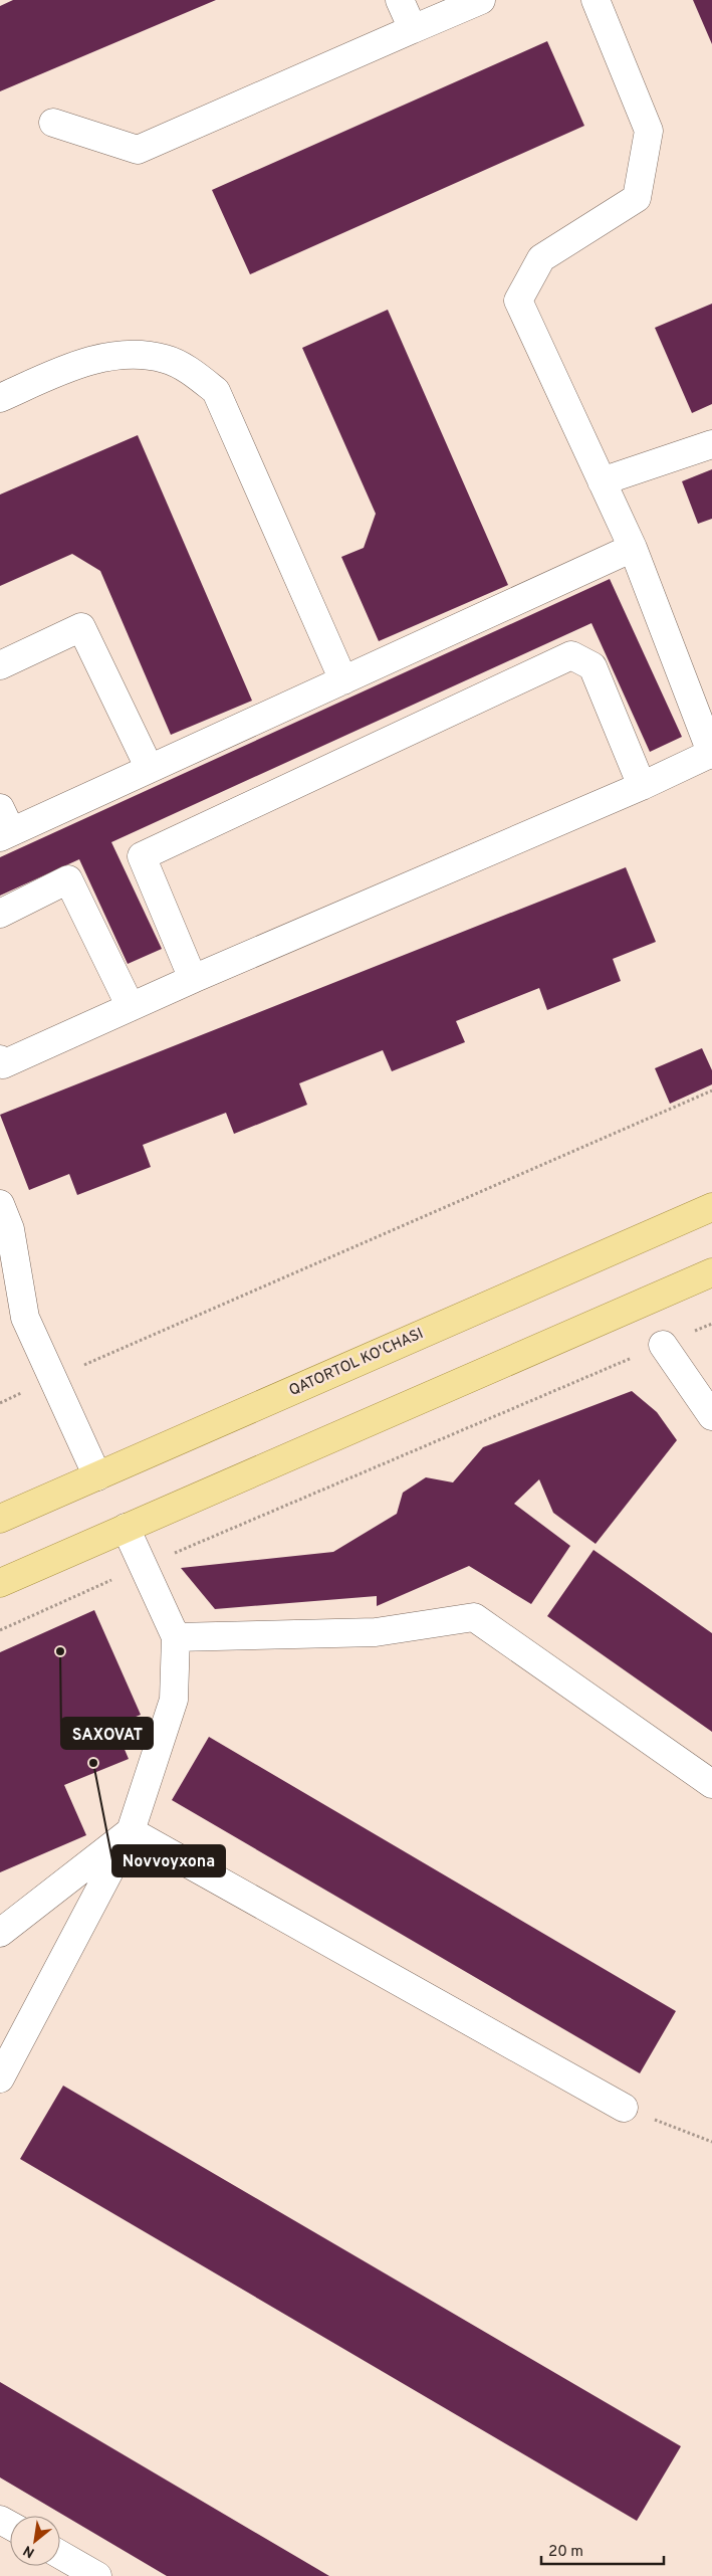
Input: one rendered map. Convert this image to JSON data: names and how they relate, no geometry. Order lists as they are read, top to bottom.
{
  "streets": {
    "main road": ["QATORTOL KO'CHASI"]
  },
  "places": ["SAXOVAT", "Novvoyxona"],
  "scale_bar": "20 m",
  "north": "bottom left"
}
